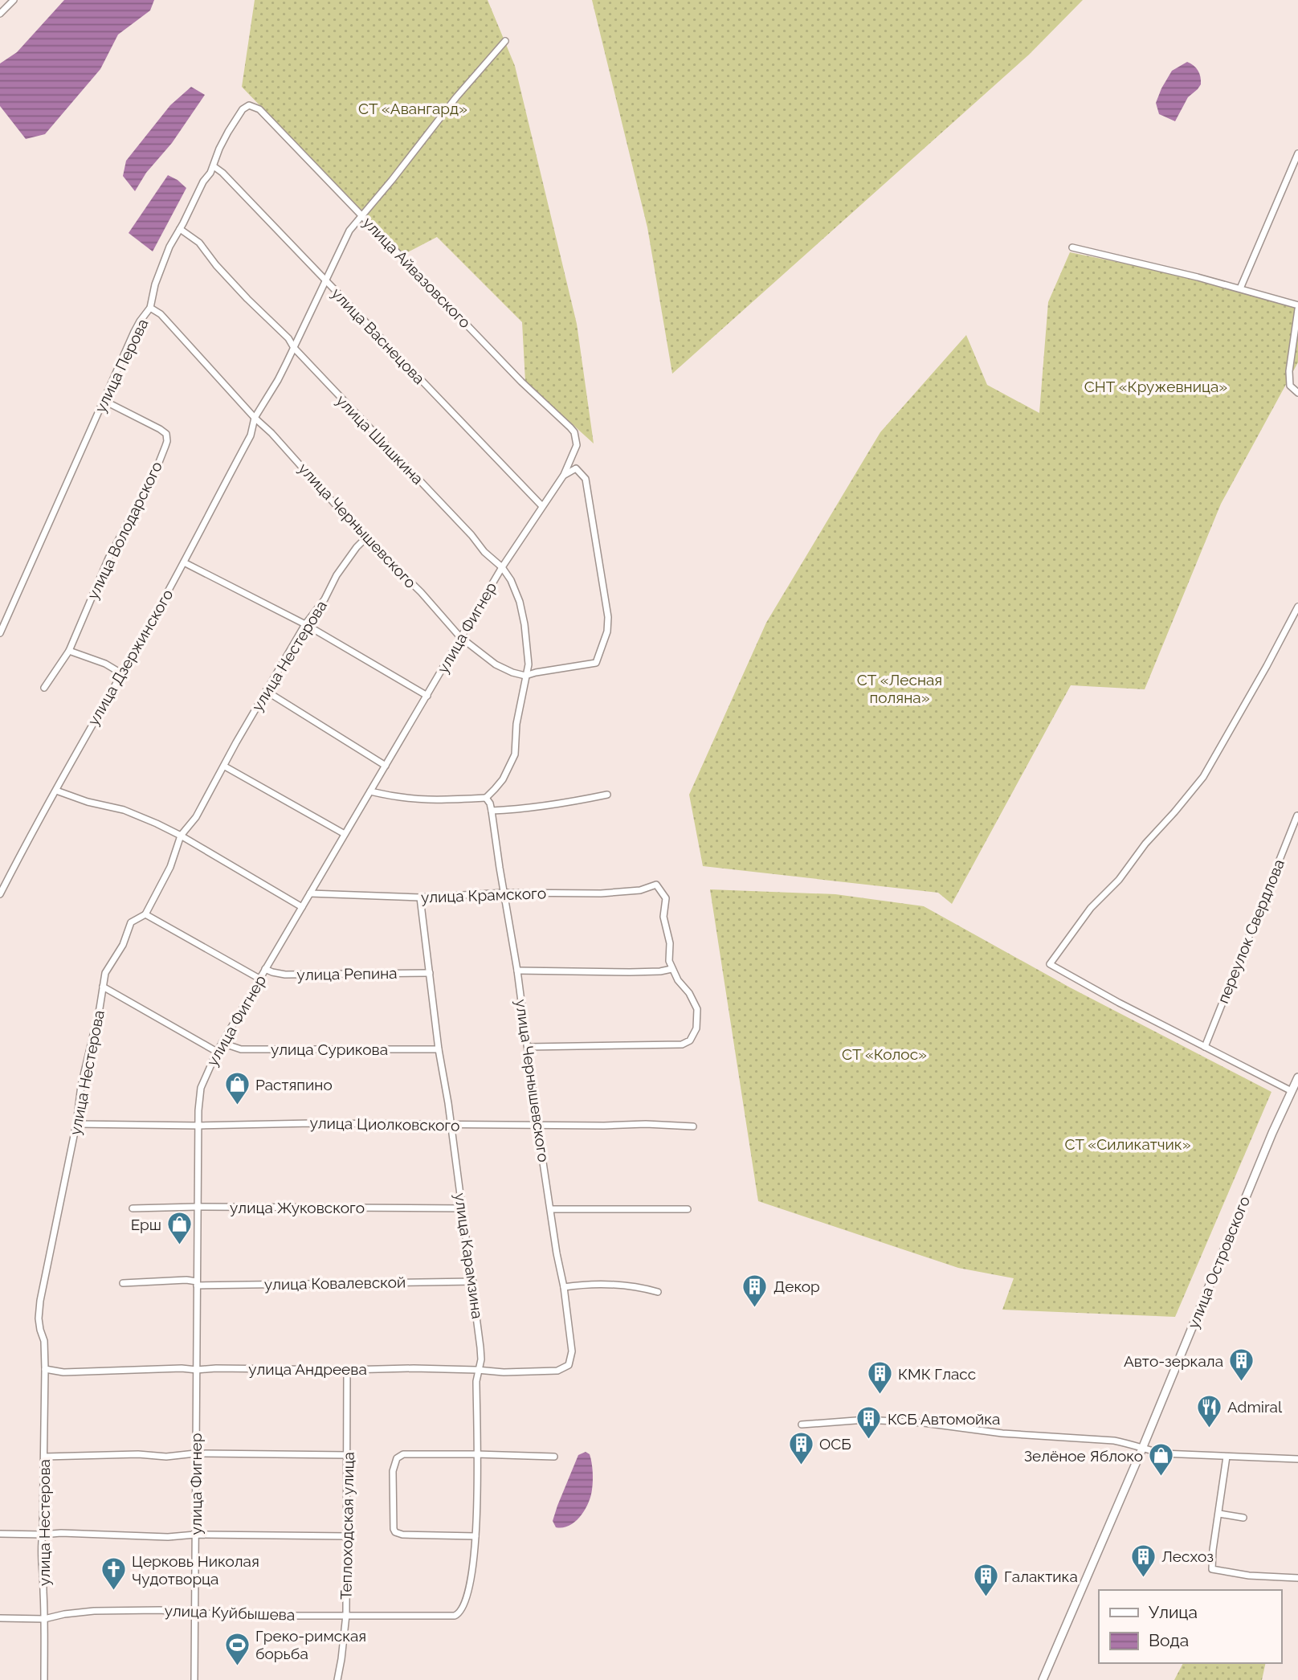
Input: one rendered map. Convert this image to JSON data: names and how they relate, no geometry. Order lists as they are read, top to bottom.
{
  "streets": {
    "street": [
      "улица Айвазовского",
      "улица Васнецова",
      "улица Перова",
      "улица Шишкина",
      "улица Чернышевского",
      "улица Володарского",
      "улица Фигнер",
      "улица Нестерова",
      "улица Дзержинского",
      "улица Крамского",
      "переулок Свердлова",
      "улица Репина",
      "улица Сурикова",
      "улица Циолковского",
      "улица Жуковского",
      "улица Карамзина",
      "улица Островского",
      "улица Ковалевской",
      "улица Андреева",
      "Теплоходская улица",
      "улица Куйбышева"
    ]
  },
  "crossings": [
    ["улица Айвазовского", "улица Перова"],
    ["улица Айвазовского", "улица Фигнер"],
    ["улица Айвазовского", "улица Дзержинского"],
    ["улица Васнецова", "улица Перова"],
    ["улица Васнецова", "улица Фигнер"],
    ["улица Васнецова", "улица Дзержинского"],
    ["улица Перова", "улица Шишкина"],
    ["улица Перова", "улица Чернышевского"],
    ["улица Перова", "улица Володарского"],
    ["улица Шишкина", "улица Чернышевского"],
    ["улица Шишкина", "улица Фигнер"],
    ["улица Шишкина", "улица Дзержинского"],
    ["улица Чернышевского", "улица Фигнер"],
    ["улица Чернышевского", "улица Нестерова"],
    ["улица Чернышевского", "улица Дзержинского"],
    ["улица Чернышевского", "улица Крамского"],
    ["улица Чернышевского", "улица Циолковского"],
    ["улица Чернышевского", "улица Андреева"],
    ["улица Фигнер", "улица Крамского"],
    ["улица Фигнер", "улица Репина"],
    ["улица Фигнер", "улица Сурикова"],
    ["улица Фигнер", "улица Циолковского"],
    ["улица Фигнер", "улица Жуковского"],
    ["улица Фигнер", "улица Ковалевской"],
    ["улица Фигнер", "улица Андреева"],
    ["улица Фигнер", "улица Куйбышева"],
    ["улица Нестерова", "улица Циолковского"],
    ["улица Нестерова", "улица Андреева"],
    ["улица Нестерова", "улица Куйбышева"],
    ["улица Крамского", "улица Карамзина"],
    ["улица Репина", "улица Карамзина"],
    ["улица Сурикова", "улица Карамзина"],
    ["улица Циолковского", "улица Карамзина"],
    ["улица Жуковского", "улица Карамзина"],
    ["улица Карамзина", "улица Ковалевской"],
    ["улица Карамзина", "улица Андреева"],
    ["улица Карамзина", "улица Куйбышева"],
    ["улица Андреева", "Теплоходская улица"],
    ["Теплоходская улица", "улица Куйбышева"]
  ],
  "parks": [
    "СТ «Авангард»",
    "СНТ «Кружевница»",
    "СТ «Лесная поляна»",
    "СТ «Колос»",
    "СТ «Силикатчик»"
  ],
  "places": {
    "shop": ["Растяпино", "Ерш", "Зелёное Яблоко"],
    "building": [
      "Декор",
      "Авто-зеркала",
      "КМК Гласс",
      "КСБ Автомойка",
      "ОСБ",
      "Лесхоз",
      "Галактика"
    ],
    "restaurant": ["Admiral"],
    "church": ["Церковь Николая Чудотворца"],
    "sports": ["Греко-римская борьба"]
  },
  "legend": ["Улица", "Вода"]
}
